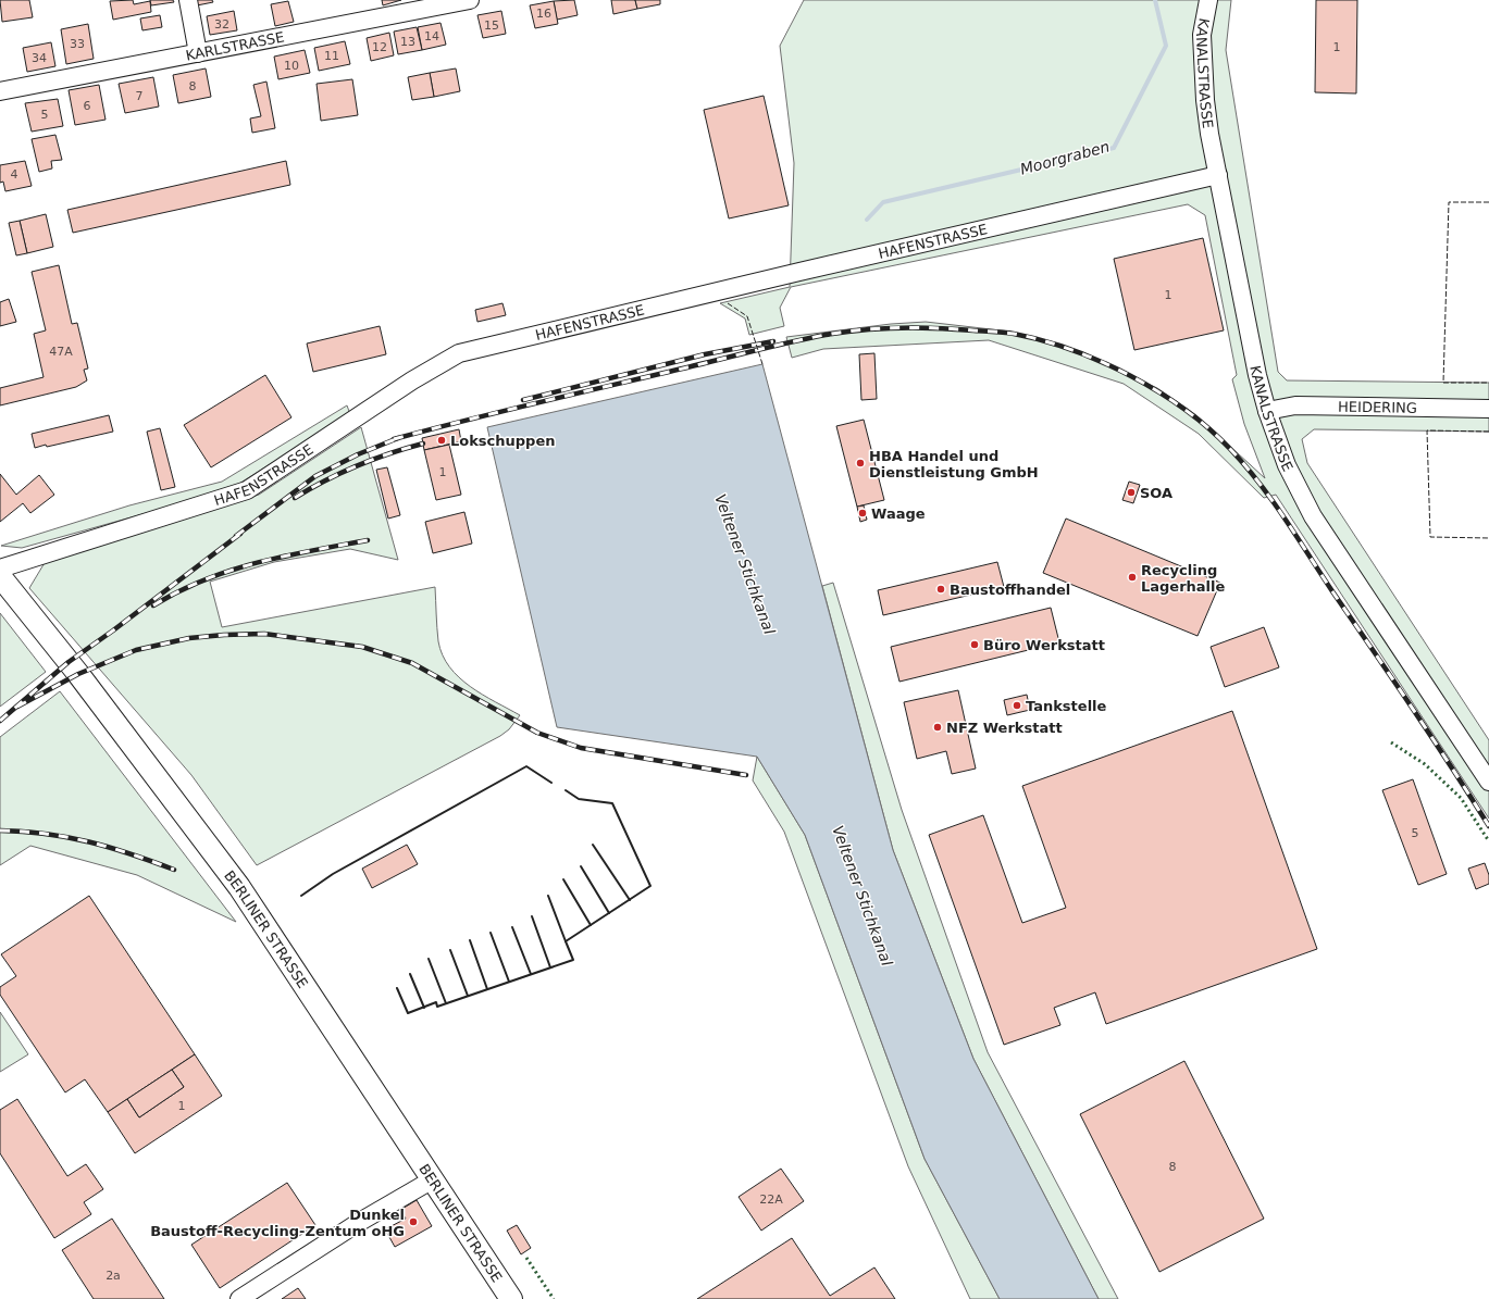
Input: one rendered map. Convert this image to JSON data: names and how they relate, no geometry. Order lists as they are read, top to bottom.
{
  "streets": {
    "main road": ["BERLINER STRASSE"],
    "street": [
      "KARLSTRASSE",
      "KANALSTRASSE",
      "HAFENSTRASSE",
      "HEIDERING"
    ]
  },
  "crossings": [
    ["KANALSTRASSE", "HAFENSTRASSE"],
    ["KANALSTRASSE", "HEIDERING"]
  ],
  "water": ["Moorgraben", "Veltener Stichkanal"],
  "places": [
    "Lokschuppen",
    "HBA Handel und Dienstleistung GmbH",
    "SOA",
    "Waage",
    "Recycling Lagerhalle",
    "Baustoffhandel",
    "Büro Werkstatt",
    "Tankstelle",
    "NFZ Werkstatt",
    "Dunkel Baustoff-Recycling-Zentum oHG"
  ],
  "house_numbers": [
    "16",
    "32",
    "15",
    "14",
    "13",
    "33",
    "12",
    "1",
    "11",
    "34",
    "10",
    "8",
    "7",
    "6",
    "5",
    "4",
    "1",
    "47A",
    "1",
    "5",
    "1",
    "8",
    "22A",
    "2a"
  ]
}
